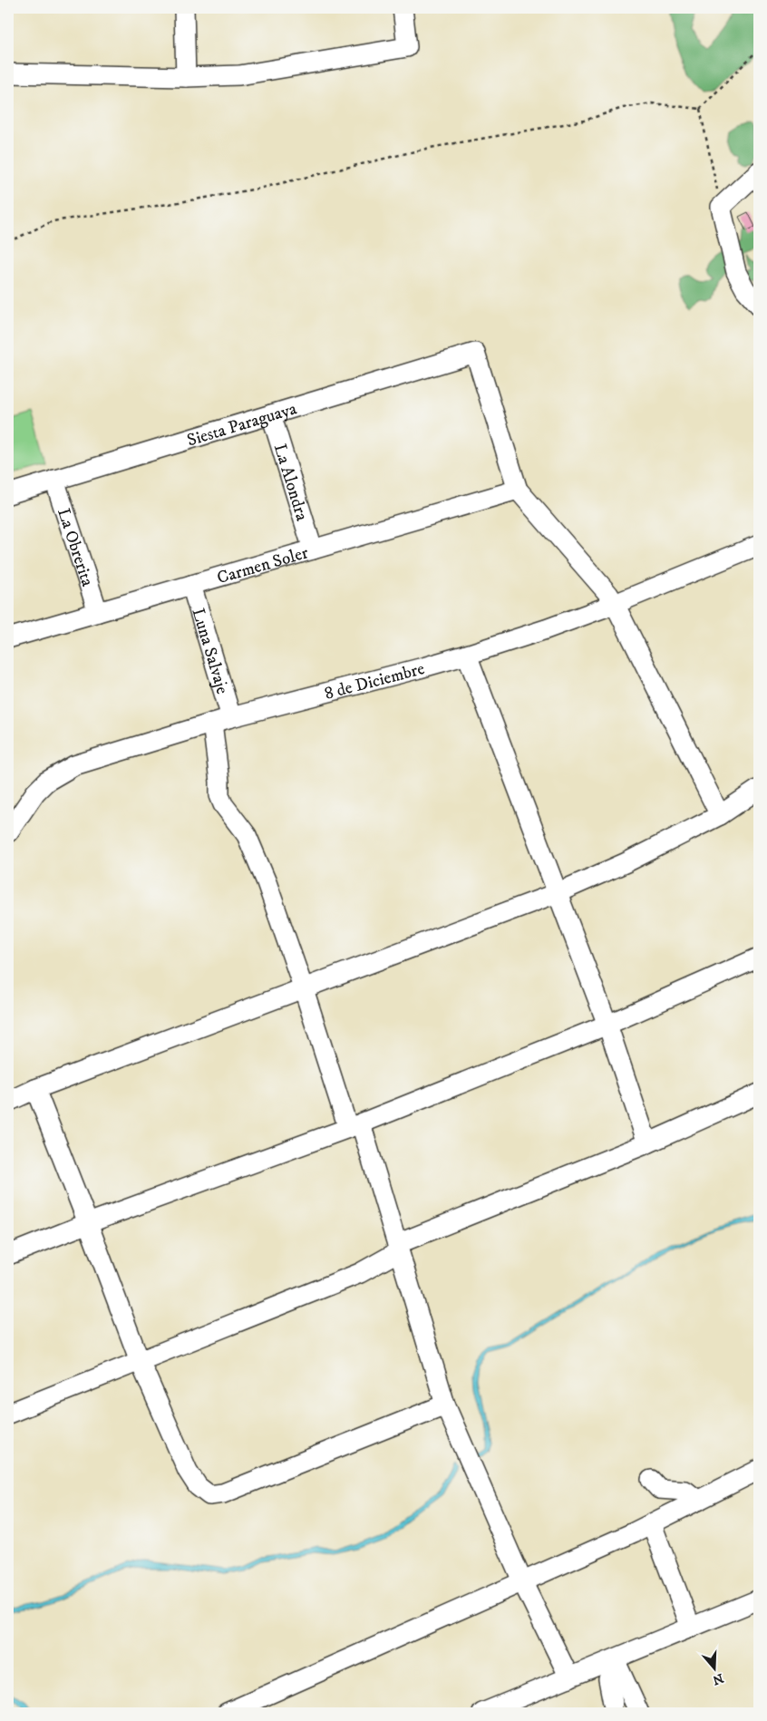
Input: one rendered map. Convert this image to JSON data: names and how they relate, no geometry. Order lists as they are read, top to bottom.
{
  "streets": {
    "street": [
      "Siesta Paraguaya",
      "La Alondra",
      "La Obrerita",
      "Carmen Soler",
      "Luna Salvaje",
      "8 de Diciembre"
    ]
  },
  "crossings": [
    ["Siesta Paraguaya", "La Alondra"],
    ["Siesta Paraguaya", "La Obrerita"],
    ["Siesta Paraguaya", "Carmen Soler"],
    ["La Alondra", "Carmen Soler"],
    ["La Obrerita", "Carmen Soler"],
    ["Carmen Soler", "Luna Salvaje"],
    ["Luna Salvaje", "8 de Diciembre"]
  ],
  "north": "bottom"
}
